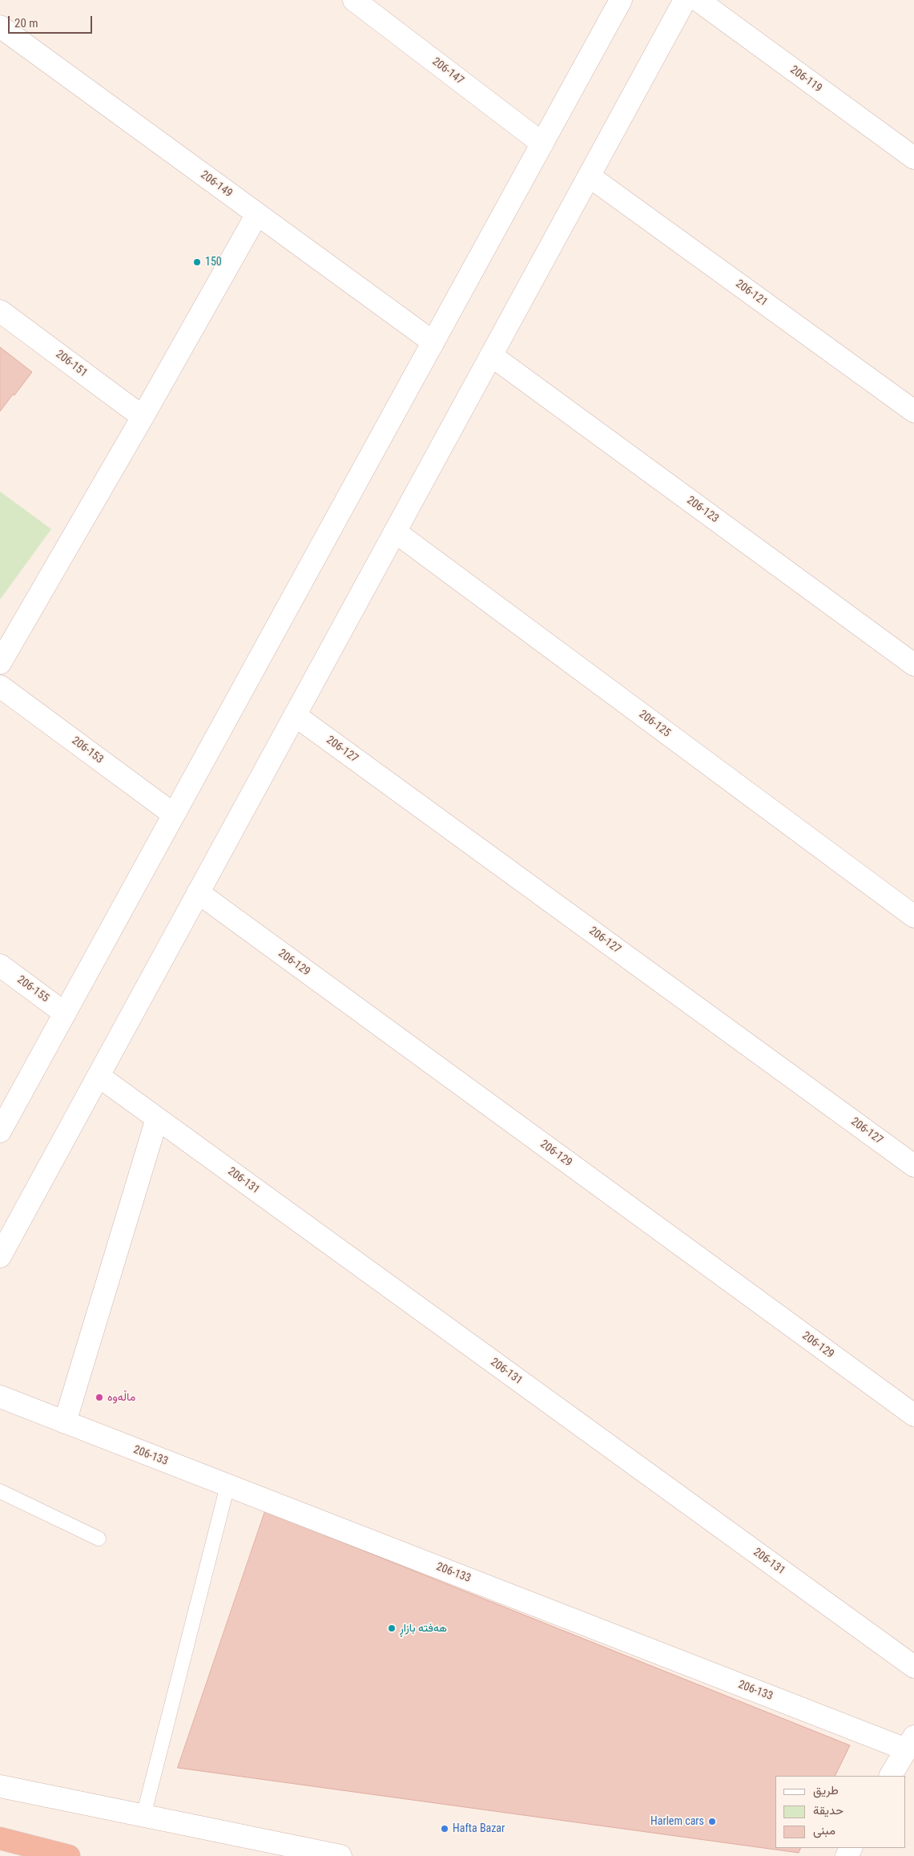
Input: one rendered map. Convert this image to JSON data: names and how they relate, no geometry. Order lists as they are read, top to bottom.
{
  "streets": {
    "street": [
      "206-147",
      "206-119",
      "206-149",
      "206-121",
      "206-151",
      "206-123",
      "206-125",
      "206-127",
      "206-153",
      "206-129",
      "206-155",
      "206-131",
      "206-133"
    ]
  },
  "places": [
    "150",
    "ماڵەوە",
    "هەفتە بازاڕ",
    "Harlem cars",
    "Hafta Bazar"
  ],
  "legend": ["طريق", "حديقة", "مبنى"],
  "scale_bar": "20 m"
}
